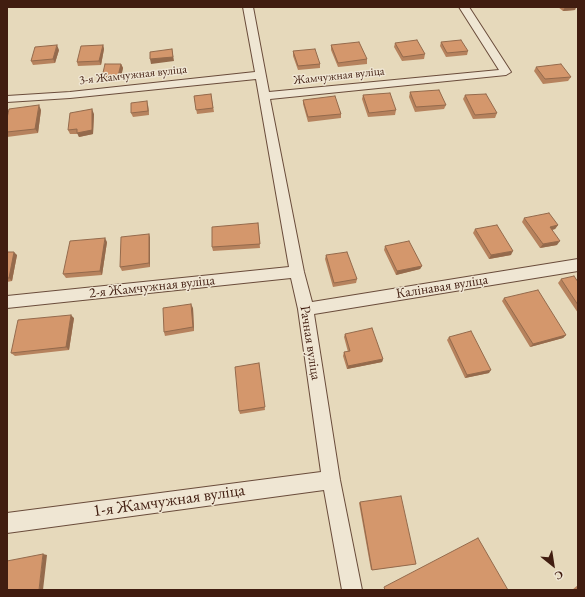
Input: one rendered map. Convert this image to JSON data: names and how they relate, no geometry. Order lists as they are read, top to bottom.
{
  "streets": {
    "street": [
      "3-я Жамчужная вуліца",
      "Жамчужная вуліца",
      "2-я Жамчужная вуліца",
      "Калінавая вуліца",
      "Рачная вуліца",
      "1-я Жамчужная вуліца"
    ]
  },
  "crossings": [
    ["Жамчужная вуліца", "Рачная вуліца"],
    ["2-я Жамчужная вуліца", "Рачная вуліца"],
    ["Калінавая вуліца", "Рачная вуліца"],
    ["Рачная вуліца", "1-я Жамчужная вуліца"]
  ],
  "north": "bottom right"
}
